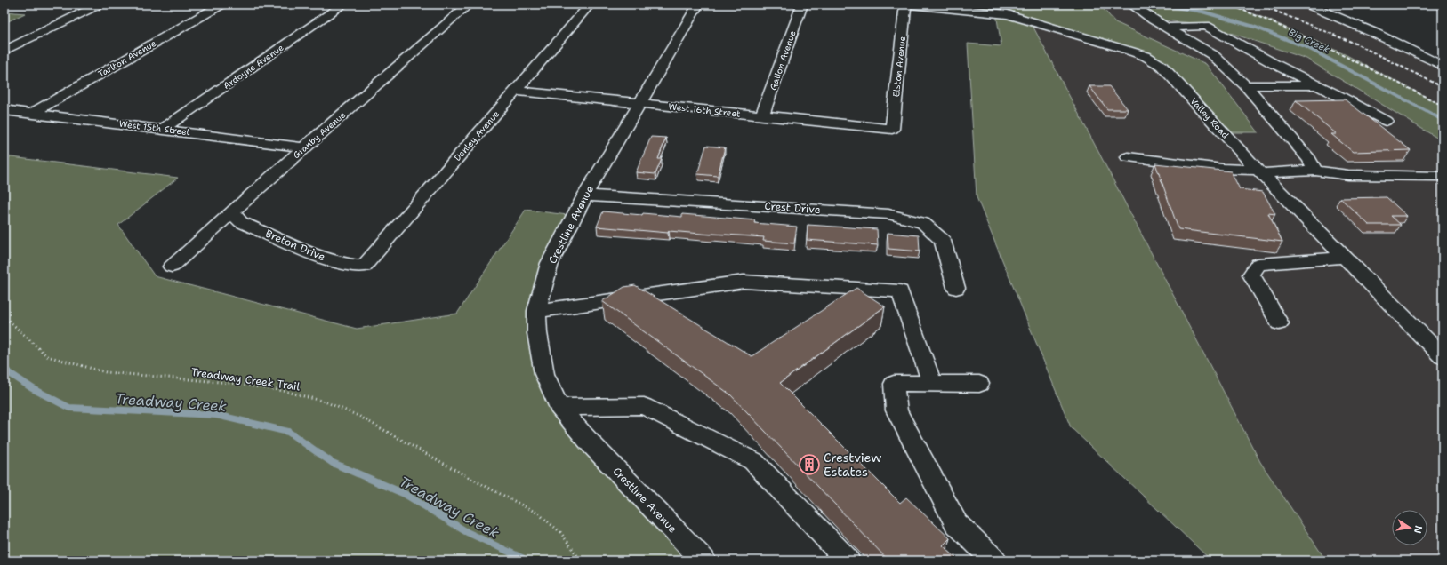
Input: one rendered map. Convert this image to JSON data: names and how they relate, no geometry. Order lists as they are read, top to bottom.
{
  "streets": {
    "street": [
      "Tarlton Avenue",
      "Galion Avenue",
      "Ardoyne Avenue",
      "Elston Avenue",
      "West 16th Street",
      "Valley Road",
      "West 15th Street",
      "Granby Avenue",
      "Denley Avenue",
      "Crest Drive",
      "Crestline Avenue",
      "Breton Drive"
    ],
    "path": ["Treadway Creek Trail"]
  },
  "crossings": [
    ["Tarlton Avenue", "West 15th Street"],
    ["Galion Avenue", "West 16th Street"],
    ["Ardoyne Avenue", "West 15th Street"],
    ["Elston Avenue", "West 16th Street"],
    ["West 16th Street", "Denley Avenue"],
    ["West 16th Street", "Crestline Avenue"],
    ["West 15th Street", "Granby Avenue"],
    ["Granby Avenue", "Breton Drive"],
    ["Denley Avenue", "Breton Drive"],
    ["Crest Drive", "Crestline Avenue"]
  ],
  "water": ["Big Creek", "Treadway Creek"],
  "places": {
    "building": ["Crestview Estates"]
  },
  "north": "right"
}
